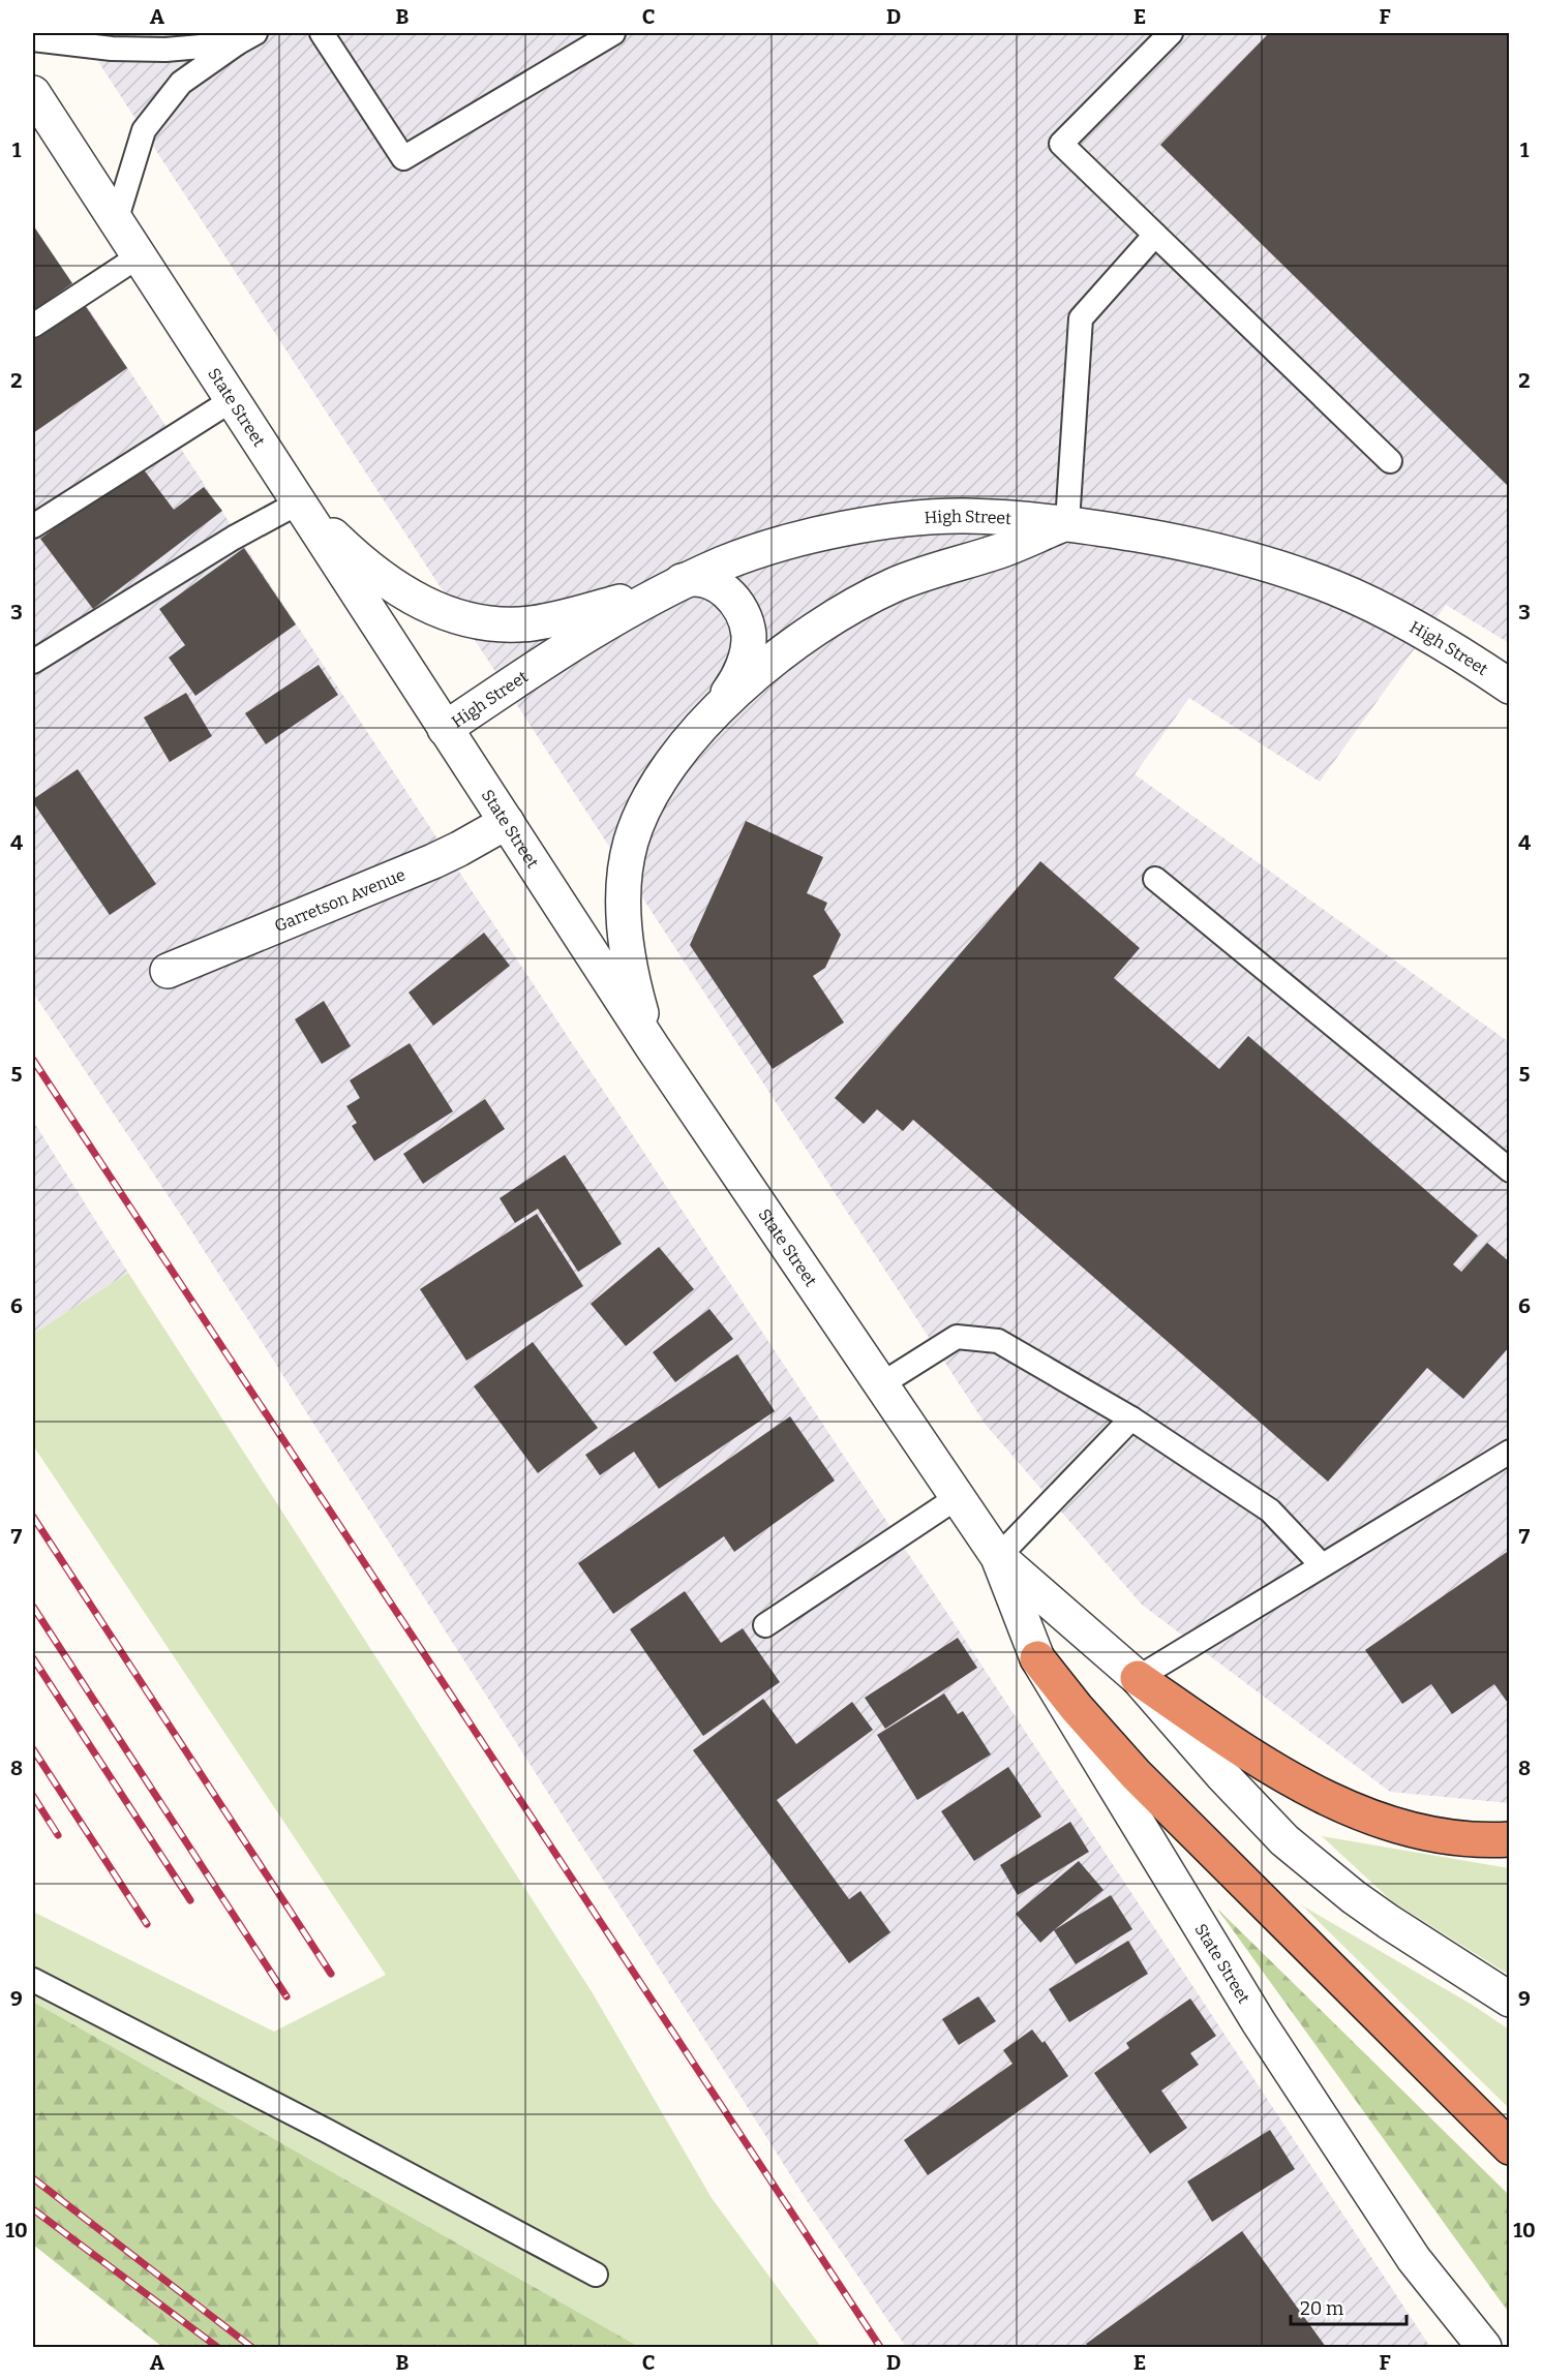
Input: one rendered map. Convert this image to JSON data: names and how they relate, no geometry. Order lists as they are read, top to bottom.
{
  "streets": {
    "street": ["State Street", "High Street", "Garretson Avenue"]
  },
  "crossings": [
    ["State Street", "High Street"],
    ["State Street", "Garretson Avenue"]
  ],
  "scale_bar": "20 m",
  "grid": {
    "columns": [
      "A",
      "B",
      "C",
      "D",
      "E",
      "F"
    ],
    "rows": [
      "1",
      "2",
      "3",
      "4",
      "5",
      "6",
      "7",
      "8",
      "9",
      "10"
    ]
  }
}
